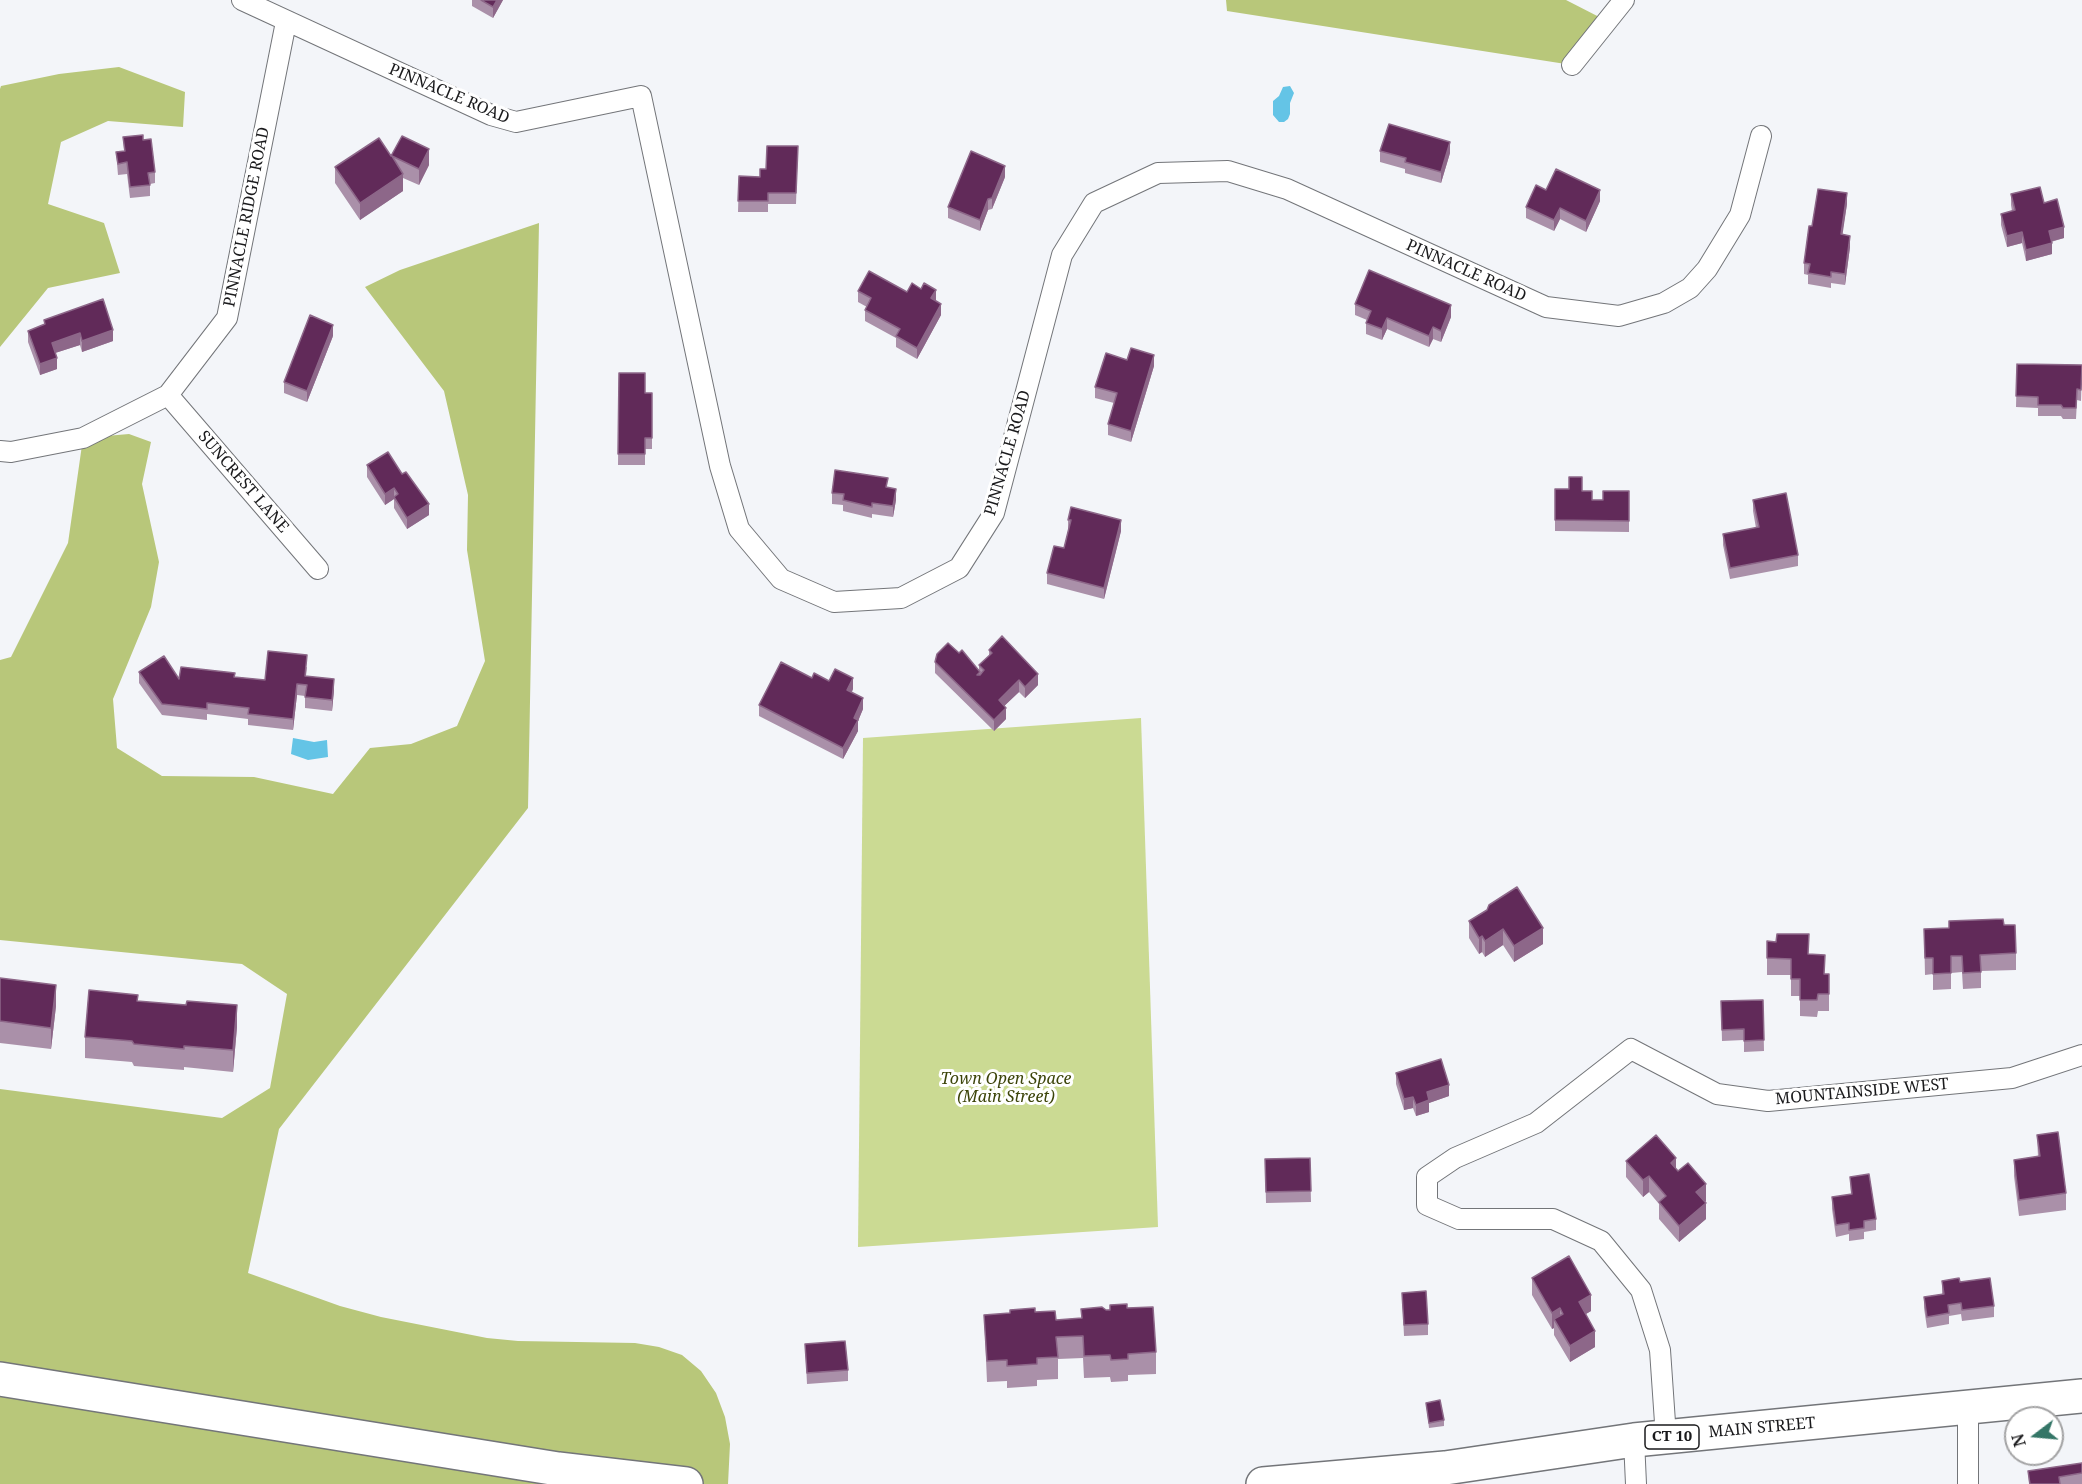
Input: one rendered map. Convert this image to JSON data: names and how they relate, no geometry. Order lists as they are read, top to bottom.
{
  "streets": {
    "highway": ["MAIN STREET", "CT 10"],
    "street": [
      "PINNACLE ROAD",
      "PINNACLE RIDGE ROAD",
      "SUNCREST LANE",
      "MOUNTAINSIDE WEST"
    ]
  },
  "crossings": [
    ["PINNACLE ROAD", "PINNACLE RIDGE ROAD"],
    ["PINNACLE RIDGE ROAD", "SUNCREST LANE"],
    ["MOUNTAINSIDE WEST", "MAIN STREET"]
  ],
  "parks": ["Town Open Space (Main Street)"],
  "north": "left"
}
